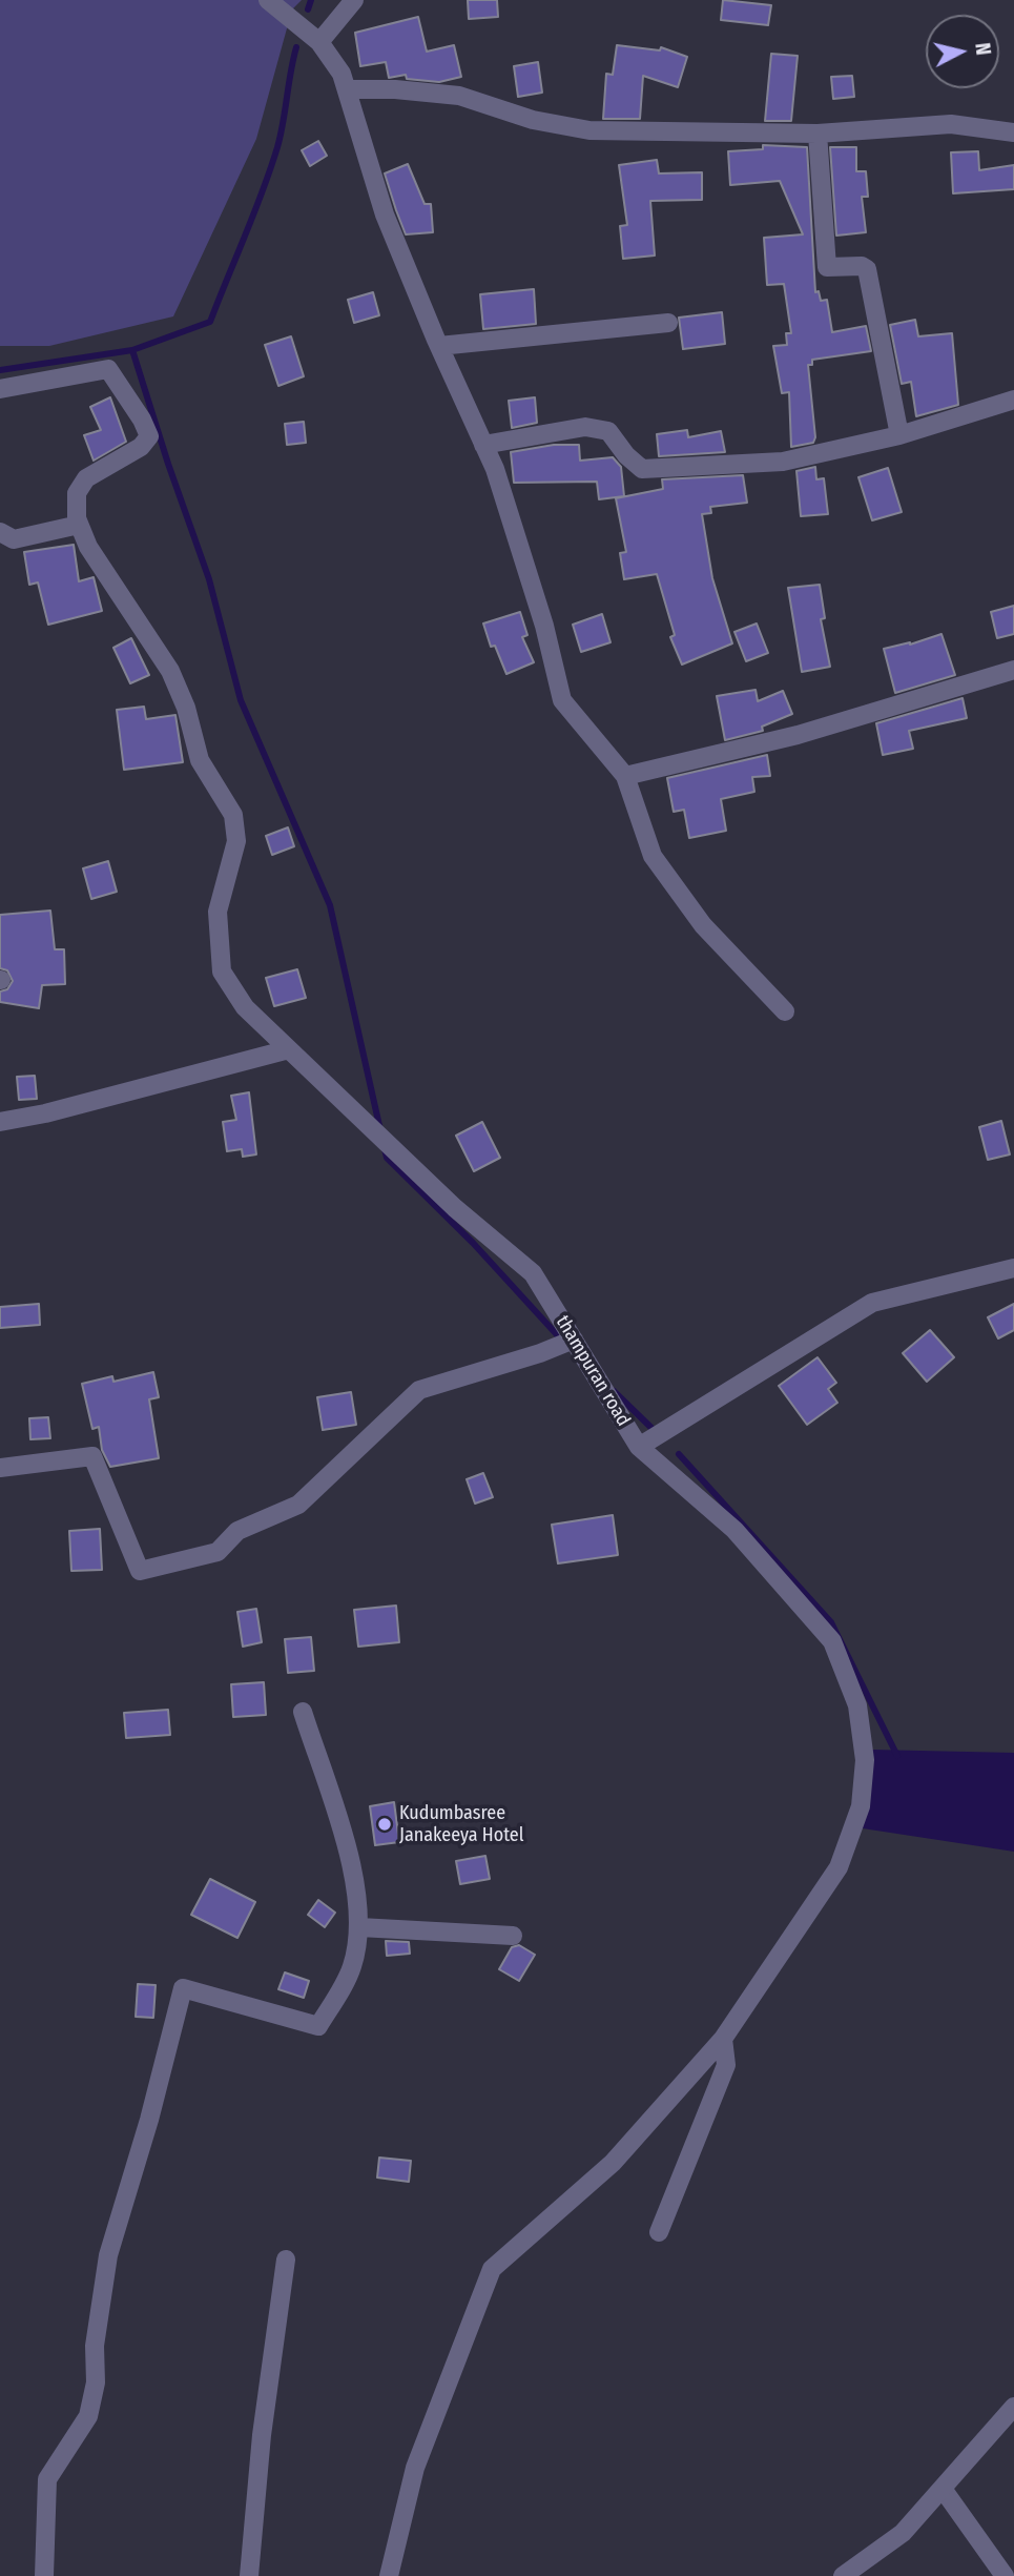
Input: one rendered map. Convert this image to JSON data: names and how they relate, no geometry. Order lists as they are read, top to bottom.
{
  "streets": {
    "street": ["thampuran road"]
  },
  "places": ["Kudumbasree Janakeeya Hotel"],
  "north": "right"
}
